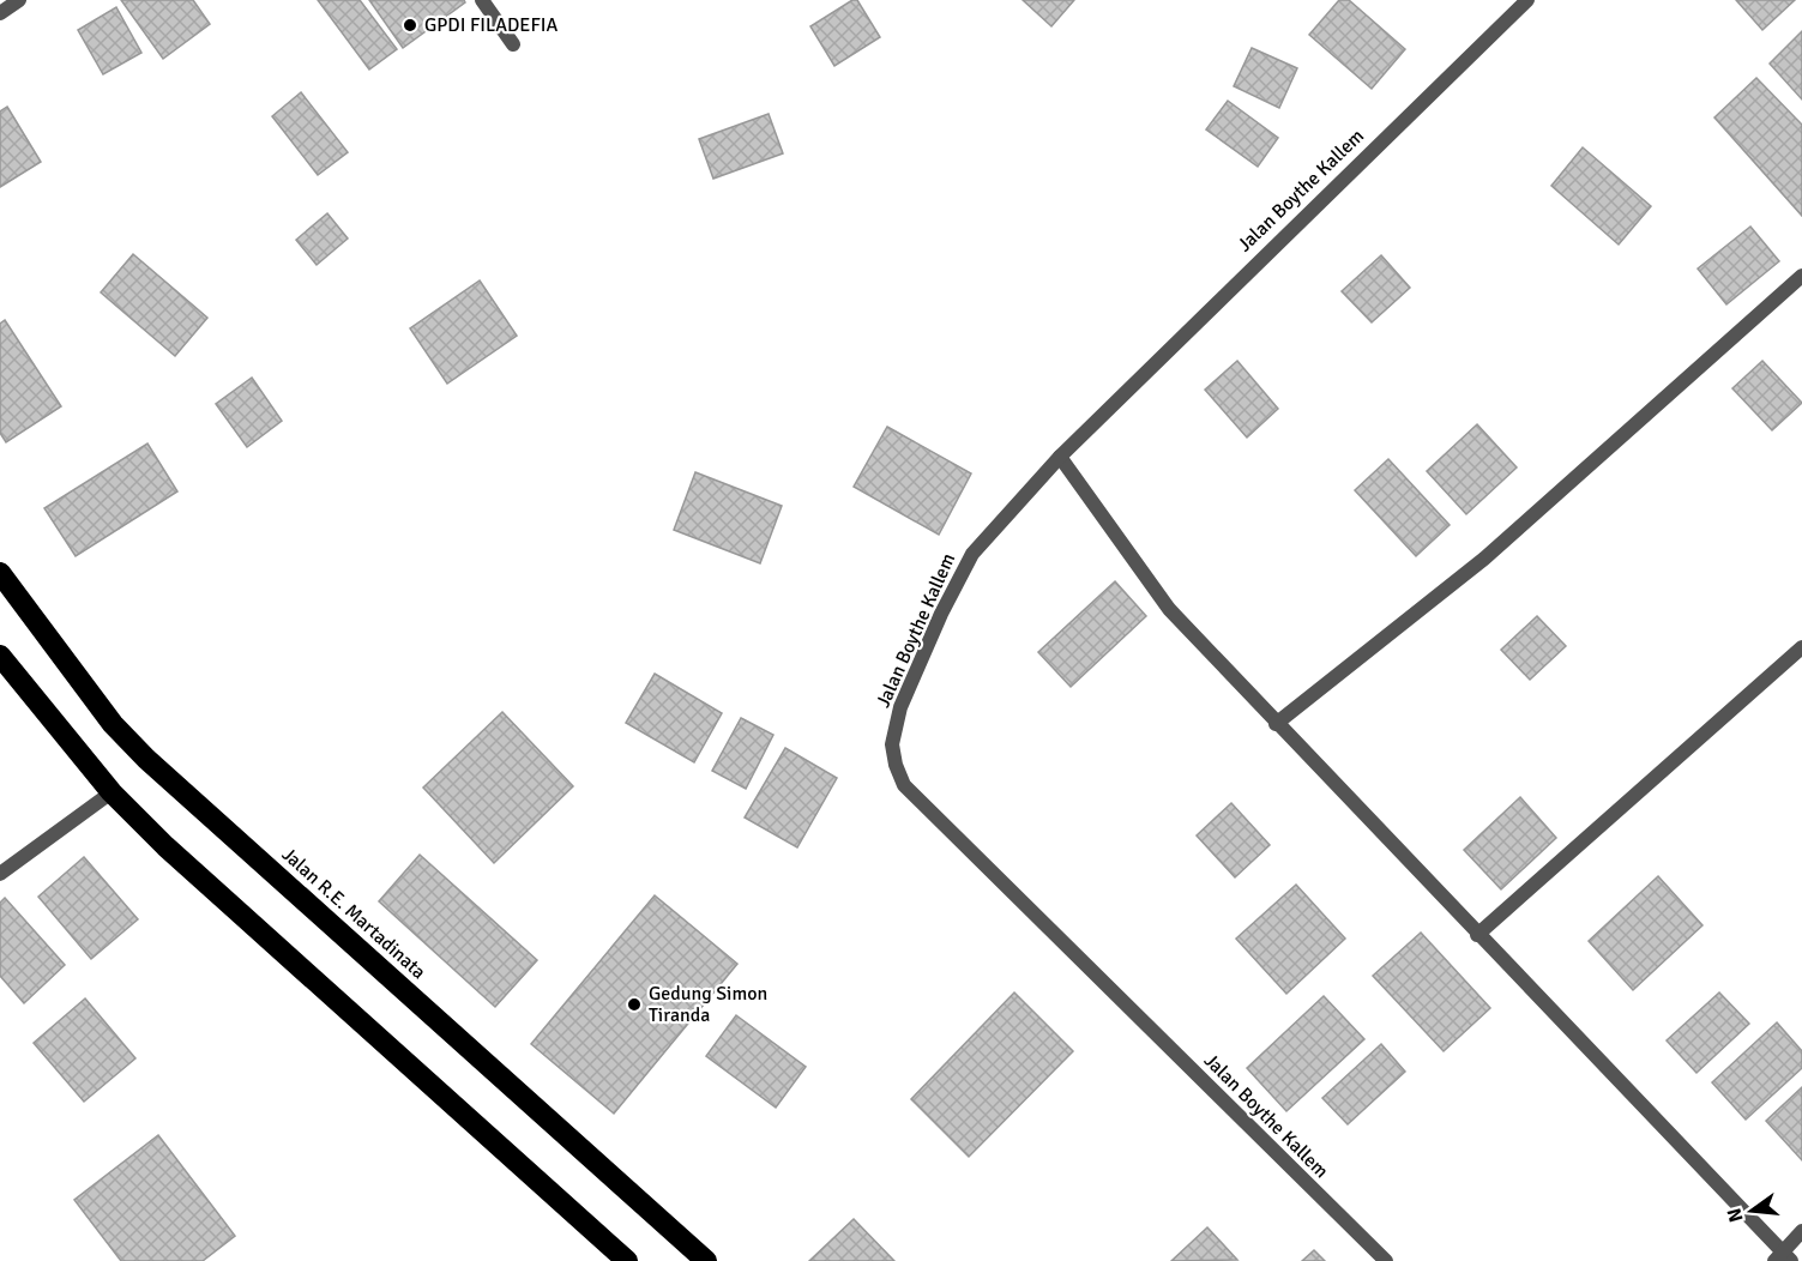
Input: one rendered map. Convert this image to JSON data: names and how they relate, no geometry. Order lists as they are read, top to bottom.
{
  "streets": {
    "highway": ["Jalan R.E. Martadinata"],
    "street": ["Jalan Boythe Kallem"]
  },
  "places": ["GPDI FILADEFIA", "Gedung Simon Tiranda"],
  "north": "left"
}
